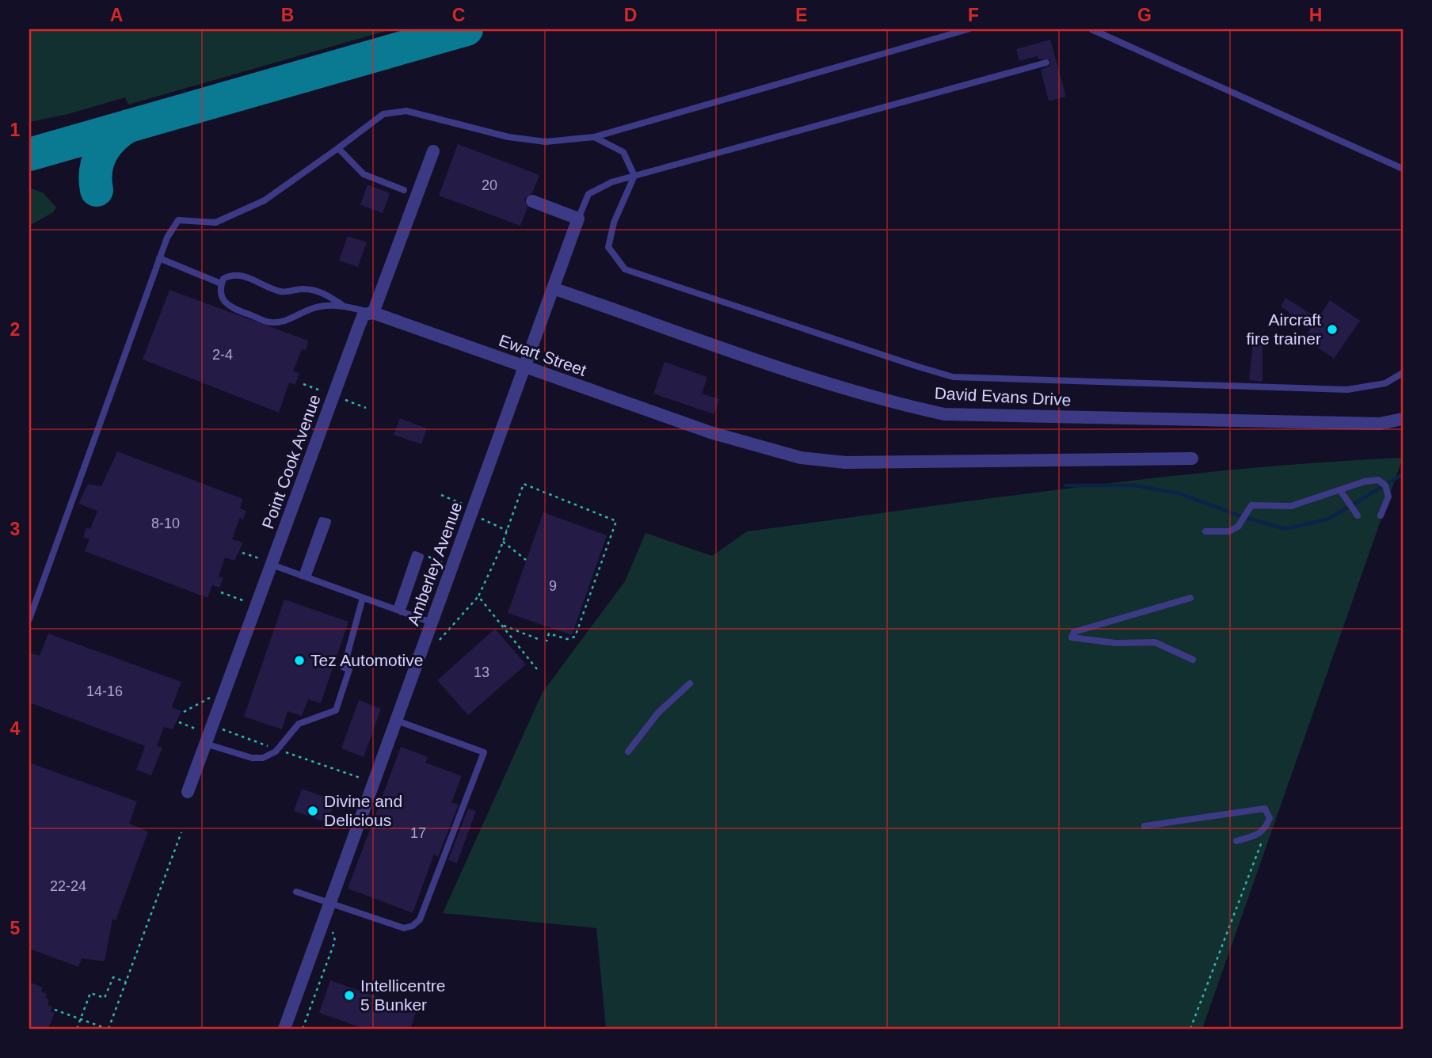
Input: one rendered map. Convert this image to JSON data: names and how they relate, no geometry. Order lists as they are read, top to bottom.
{
  "streets": {
    "street": [
      "Ewart Street",
      "David Evans Drive",
      "Point Cook Avenue",
      "Amberley Avenue"
    ]
  },
  "crossings": [
    ["Ewart Street", "Point Cook Avenue"],
    ["Ewart Street", "Amberley Avenue"],
    ["David Evans Drive", "Amberley Avenue"]
  ],
  "places": [
    "Aircraft fire trainer",
    "Tez Automotive",
    "Divine and Delicious",
    "Intellicentre 5 Bunker"
  ],
  "house_numbers": [
    "20",
    "2-4",
    "8-10",
    "9",
    "13",
    "14-16",
    "17",
    "22-24"
  ],
  "grid": {
    "columns": [
      "A",
      "B",
      "C",
      "D",
      "E",
      "F",
      "G",
      "H"
    ],
    "rows": [
      "1",
      "2",
      "3",
      "4",
      "5"
    ]
  }
}
